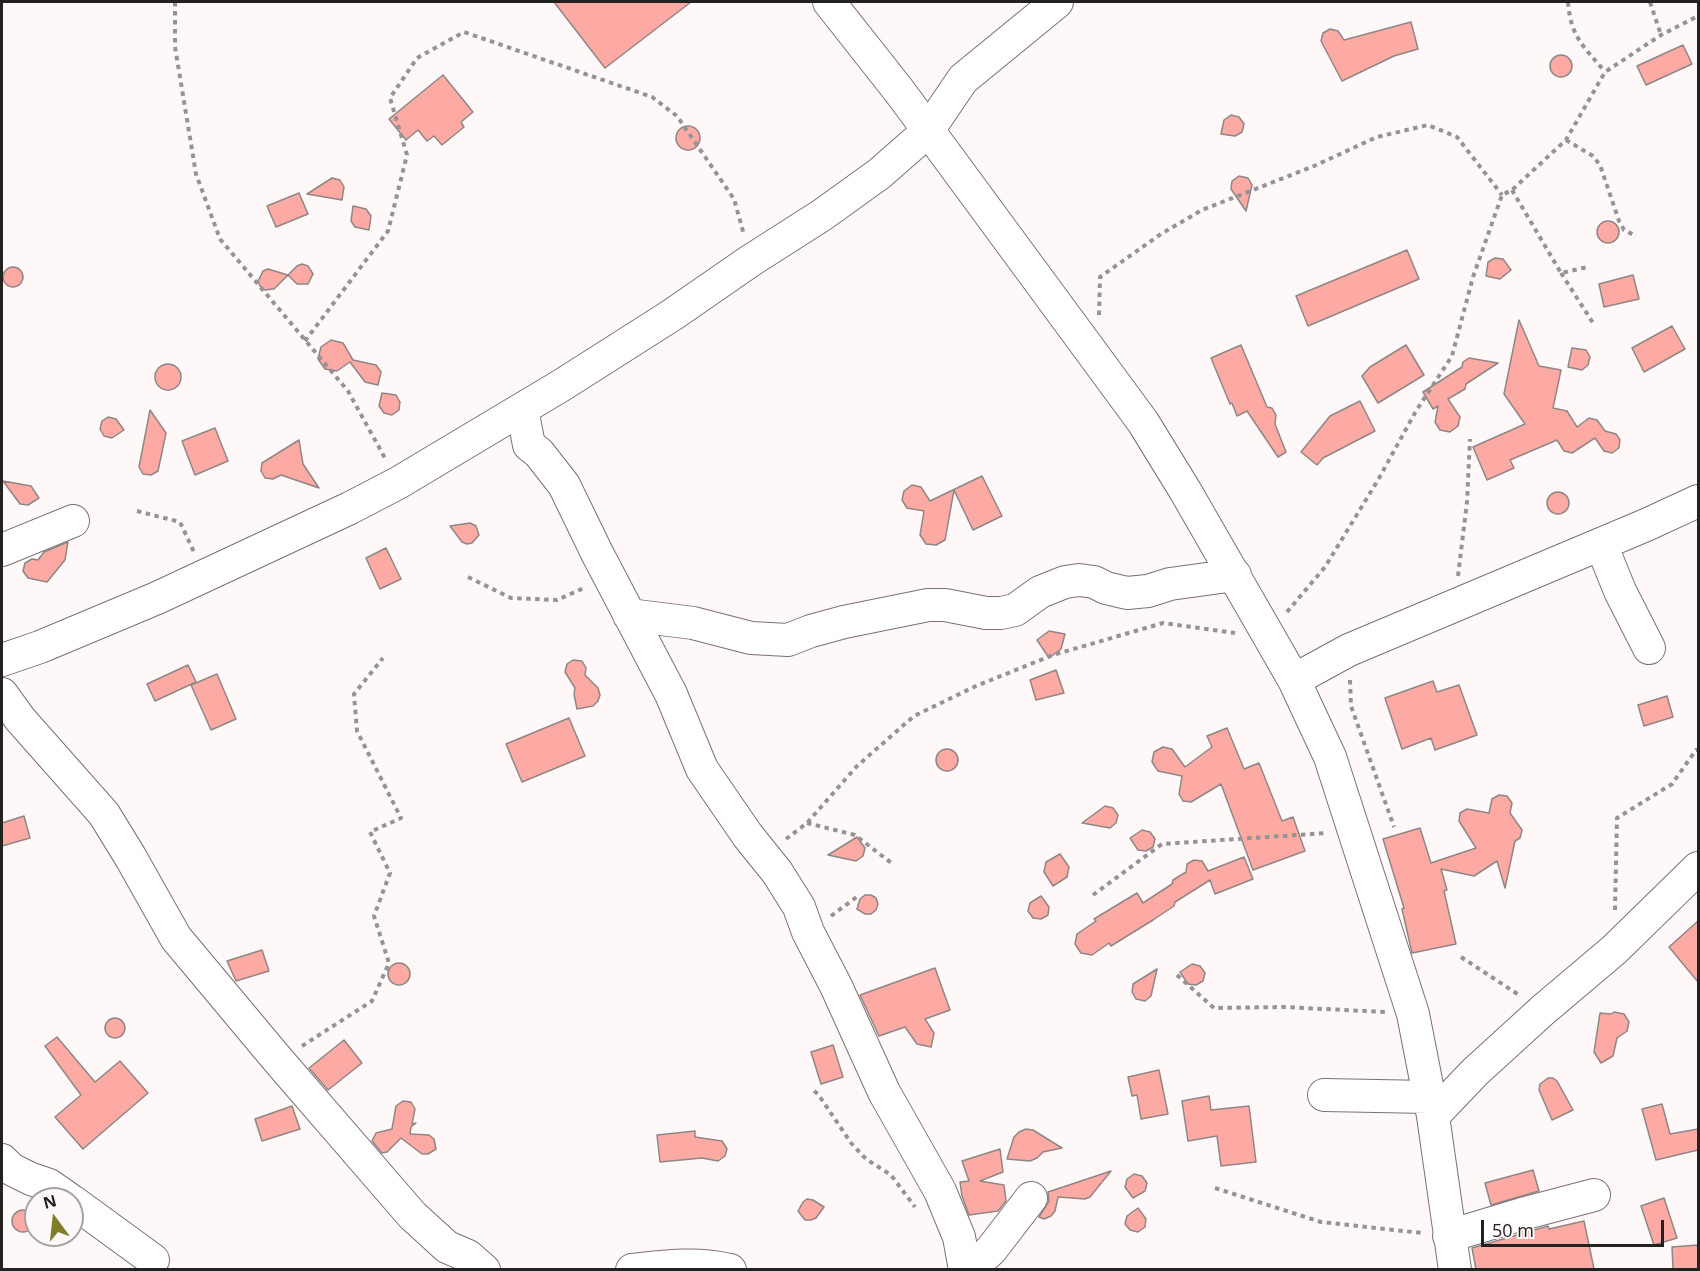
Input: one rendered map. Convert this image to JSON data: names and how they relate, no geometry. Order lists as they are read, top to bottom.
{
  "scale_bar": "50 m",
  "north": "top"
}
